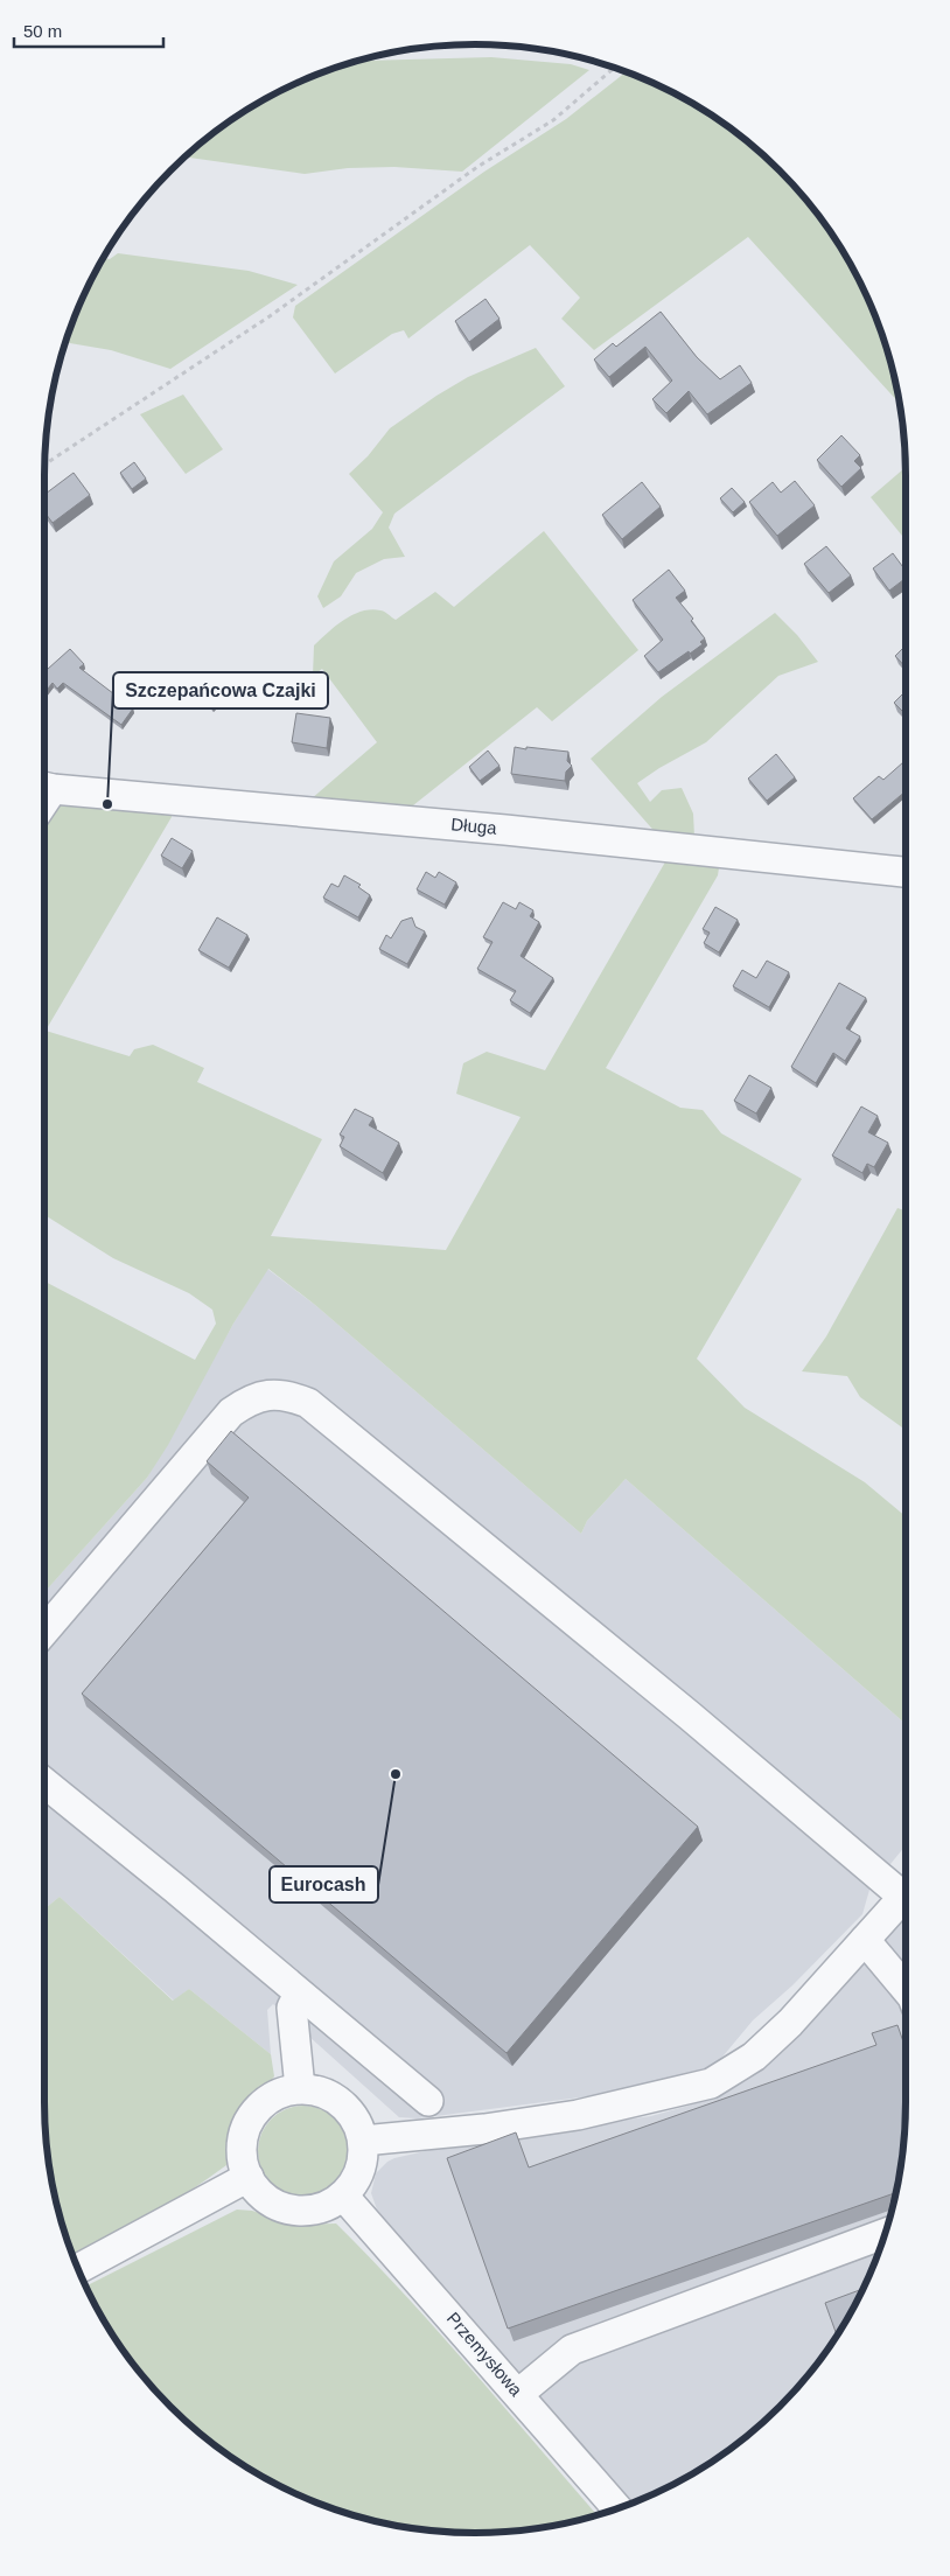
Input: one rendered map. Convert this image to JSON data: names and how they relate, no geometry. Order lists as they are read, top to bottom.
{
  "streets": {
    "street": ["Długa", "Przemysłowa"]
  },
  "places": ["Szczepańcowa Czajki", "Eurocash"],
  "scale_bar": "50 m"
}
